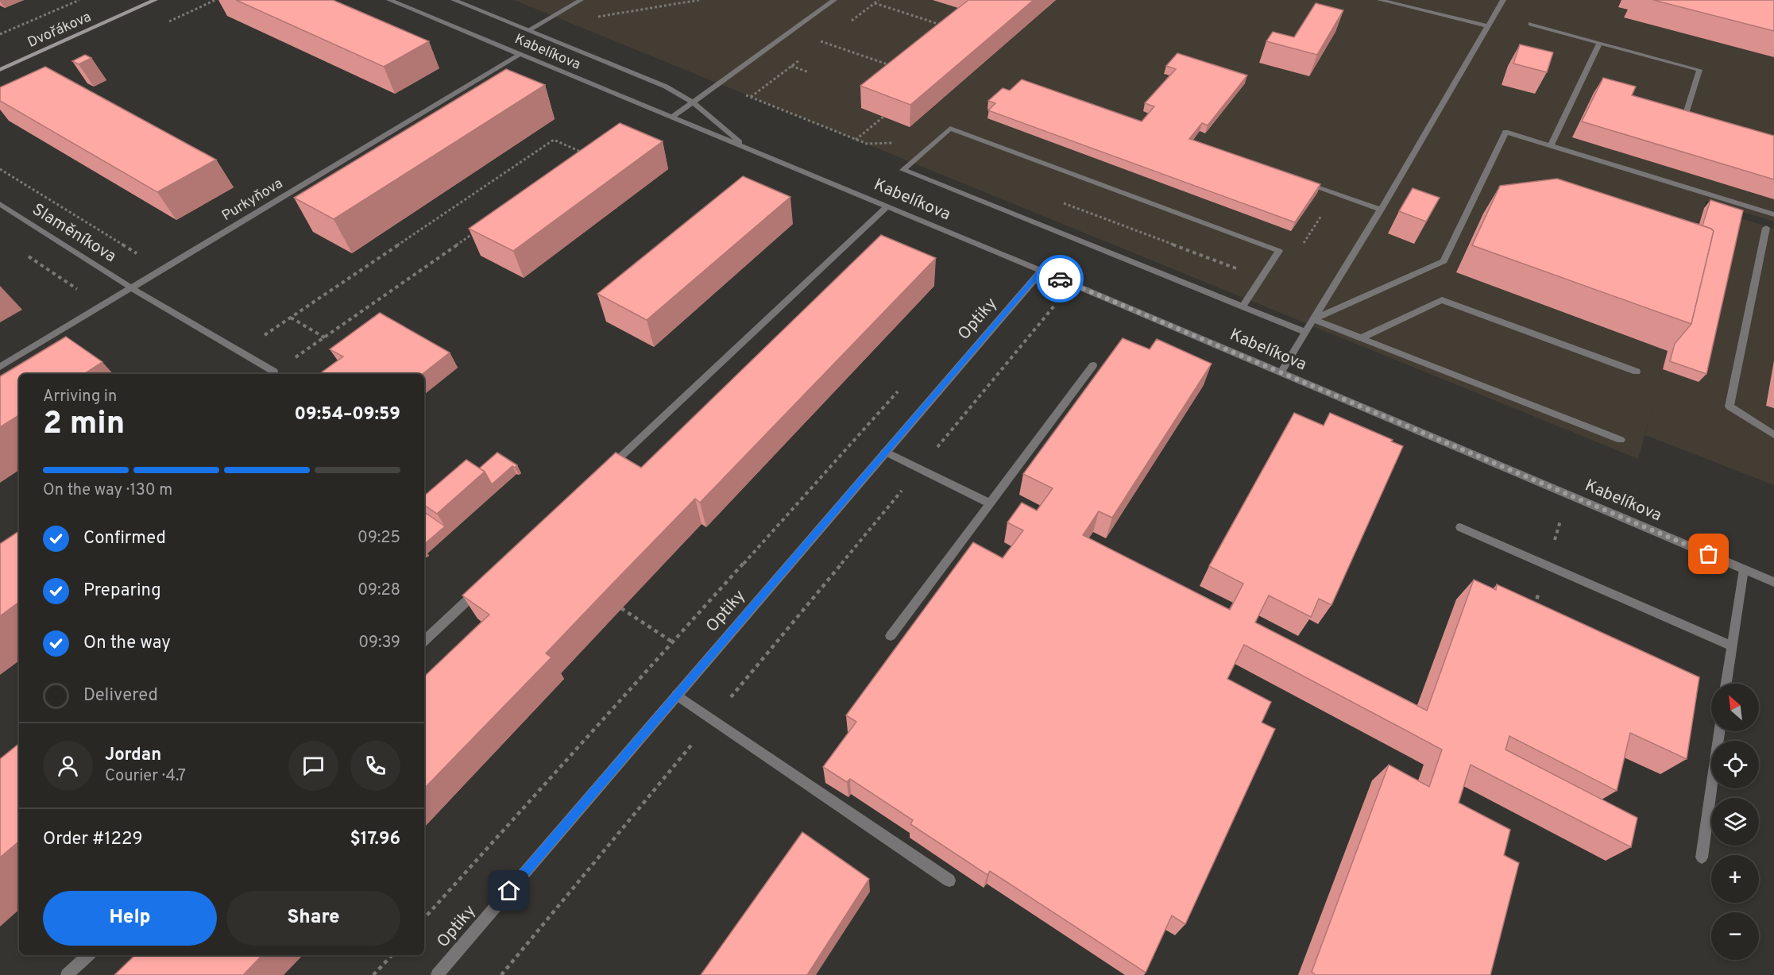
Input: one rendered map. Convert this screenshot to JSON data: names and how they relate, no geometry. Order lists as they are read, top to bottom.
{
  "streets": {
    "main road": ["Dvořákova"],
    "street": [
      "Kabelíkova",
      "Purkyňova",
      "Slaměníkova",
      "Optiky"
    ]
  },
  "crossings": [
    ["Kabelíkova", "Purkyňova"],
    ["Kabelíkova", "Optiky"],
    ["Purkyňova", "Slaměníkova"]
  ],
  "north": "top left",
  "page": {
    "heading": ["2 min", "Arriving in", "09:54–09:59"],
    "panel": [
      "Jordan",
      "Courier · 4.7",
      "Order #1229",
      "$17.96"
    ],
    "bar": "On the way · 130 m",
    "list": [
      ["Confirmed", "09:25"],
      ["Preparing", "09:28"],
      ["On the way", "09:39"],
      "Delivered"
    ],
    "map_buttons": ["+", "−"],
    "buttons": ["Help", "Share"]
  }
}
